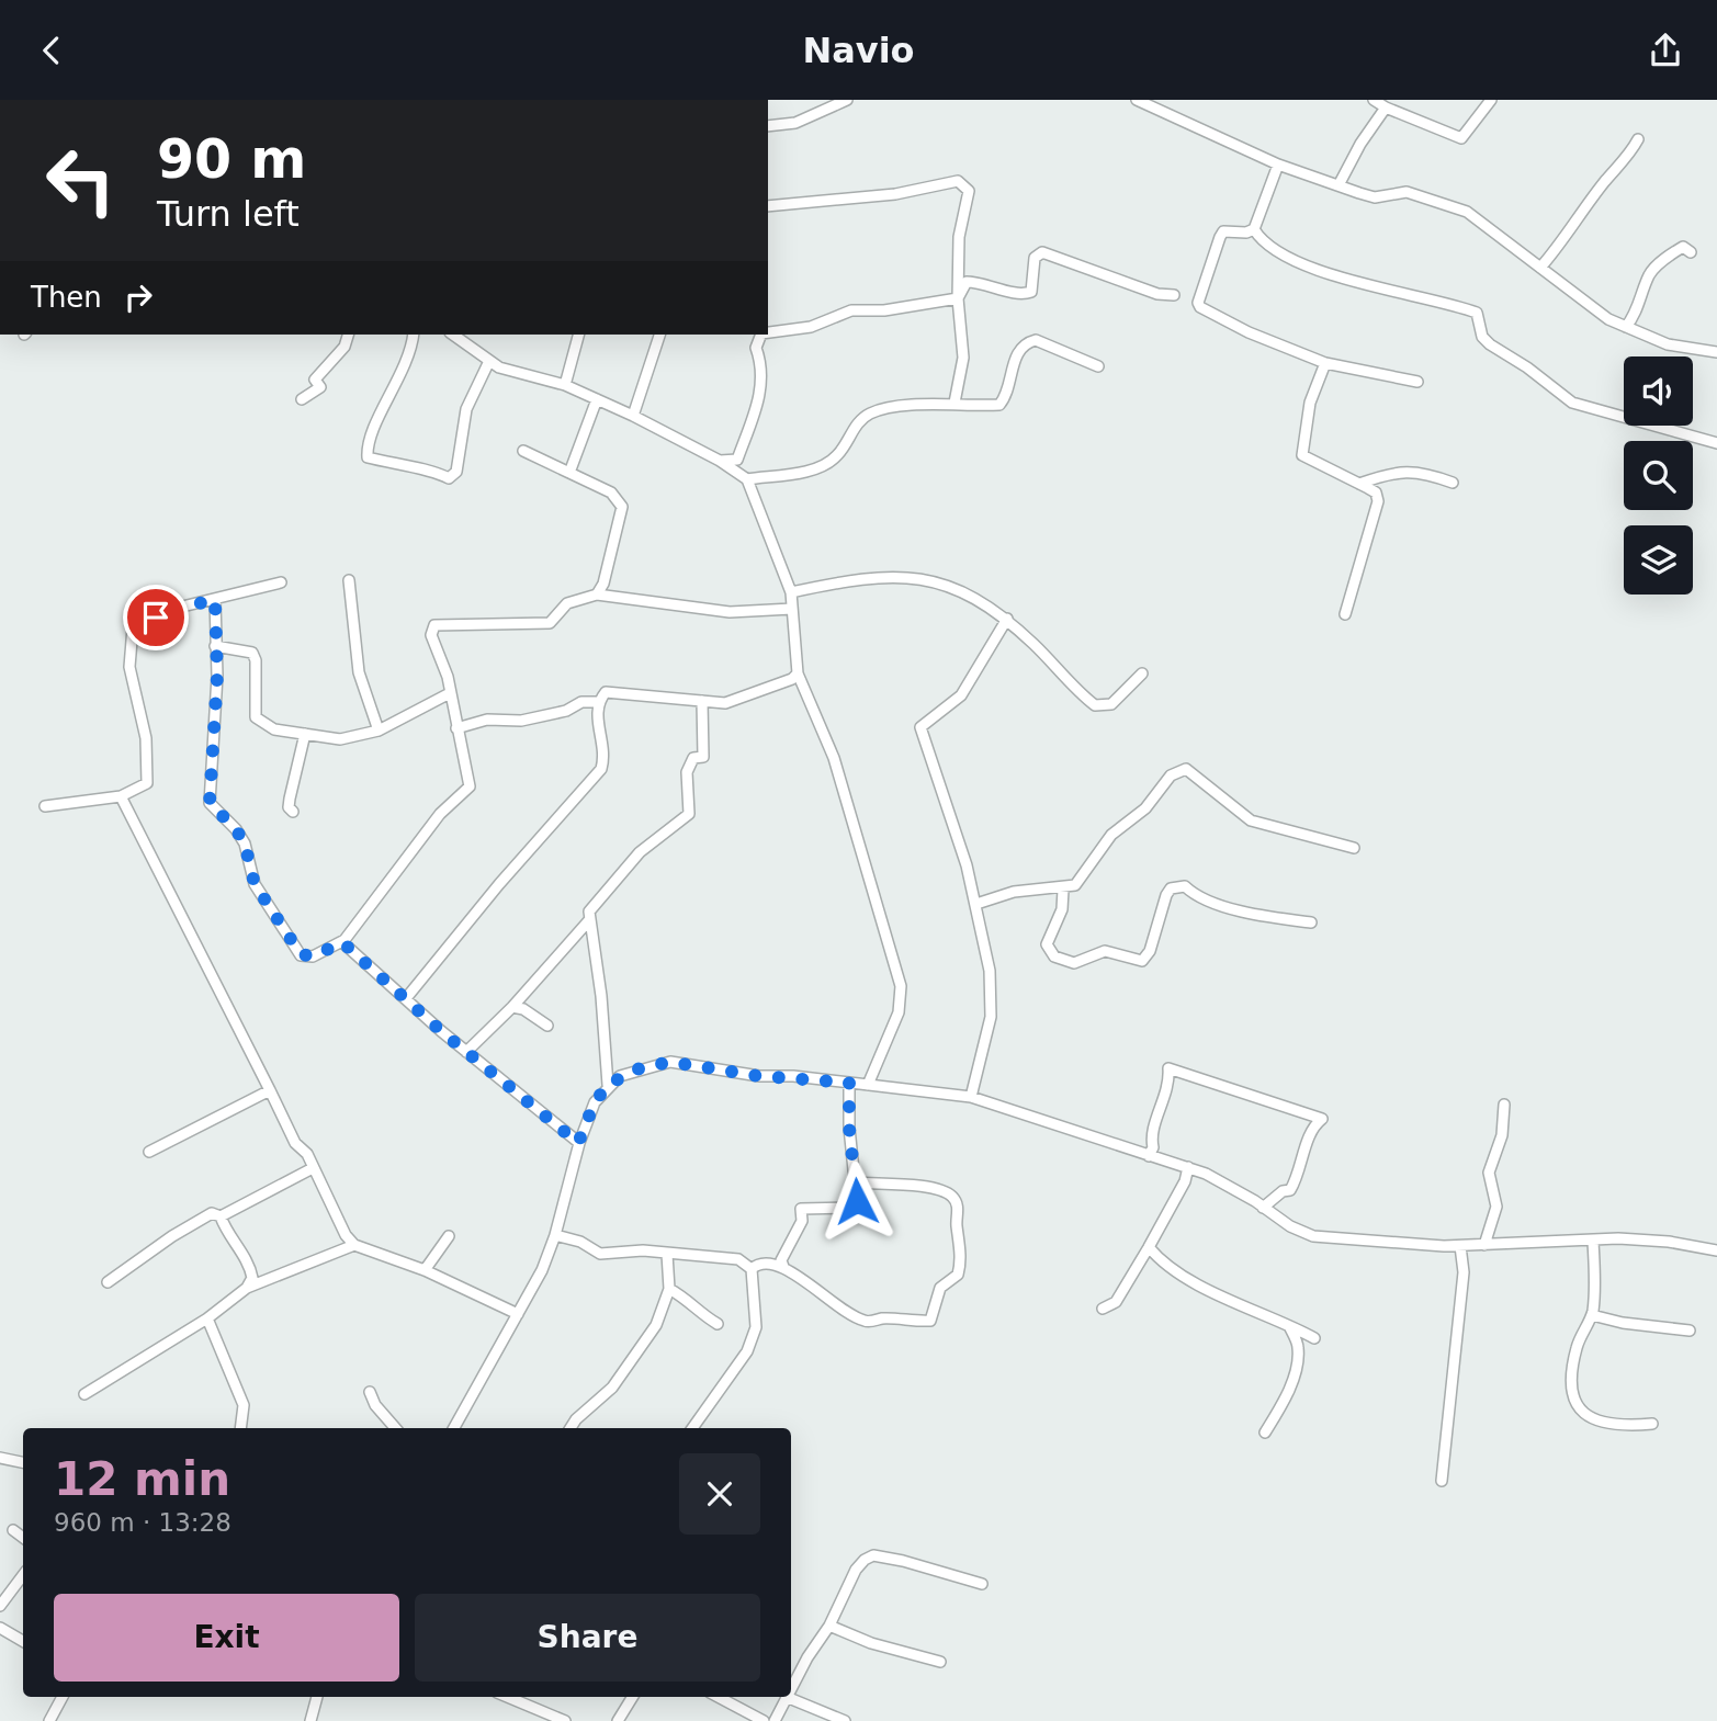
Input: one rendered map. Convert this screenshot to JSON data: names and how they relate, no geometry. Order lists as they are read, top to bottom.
{
  "page": {
    "header": "Navio",
    "turn": ["90 m", "Turn left"],
    "then": "Then",
    "heading": ["12 min", "960 m · 13:28"],
    "buttons": ["Exit", "Share"]
  }
}
